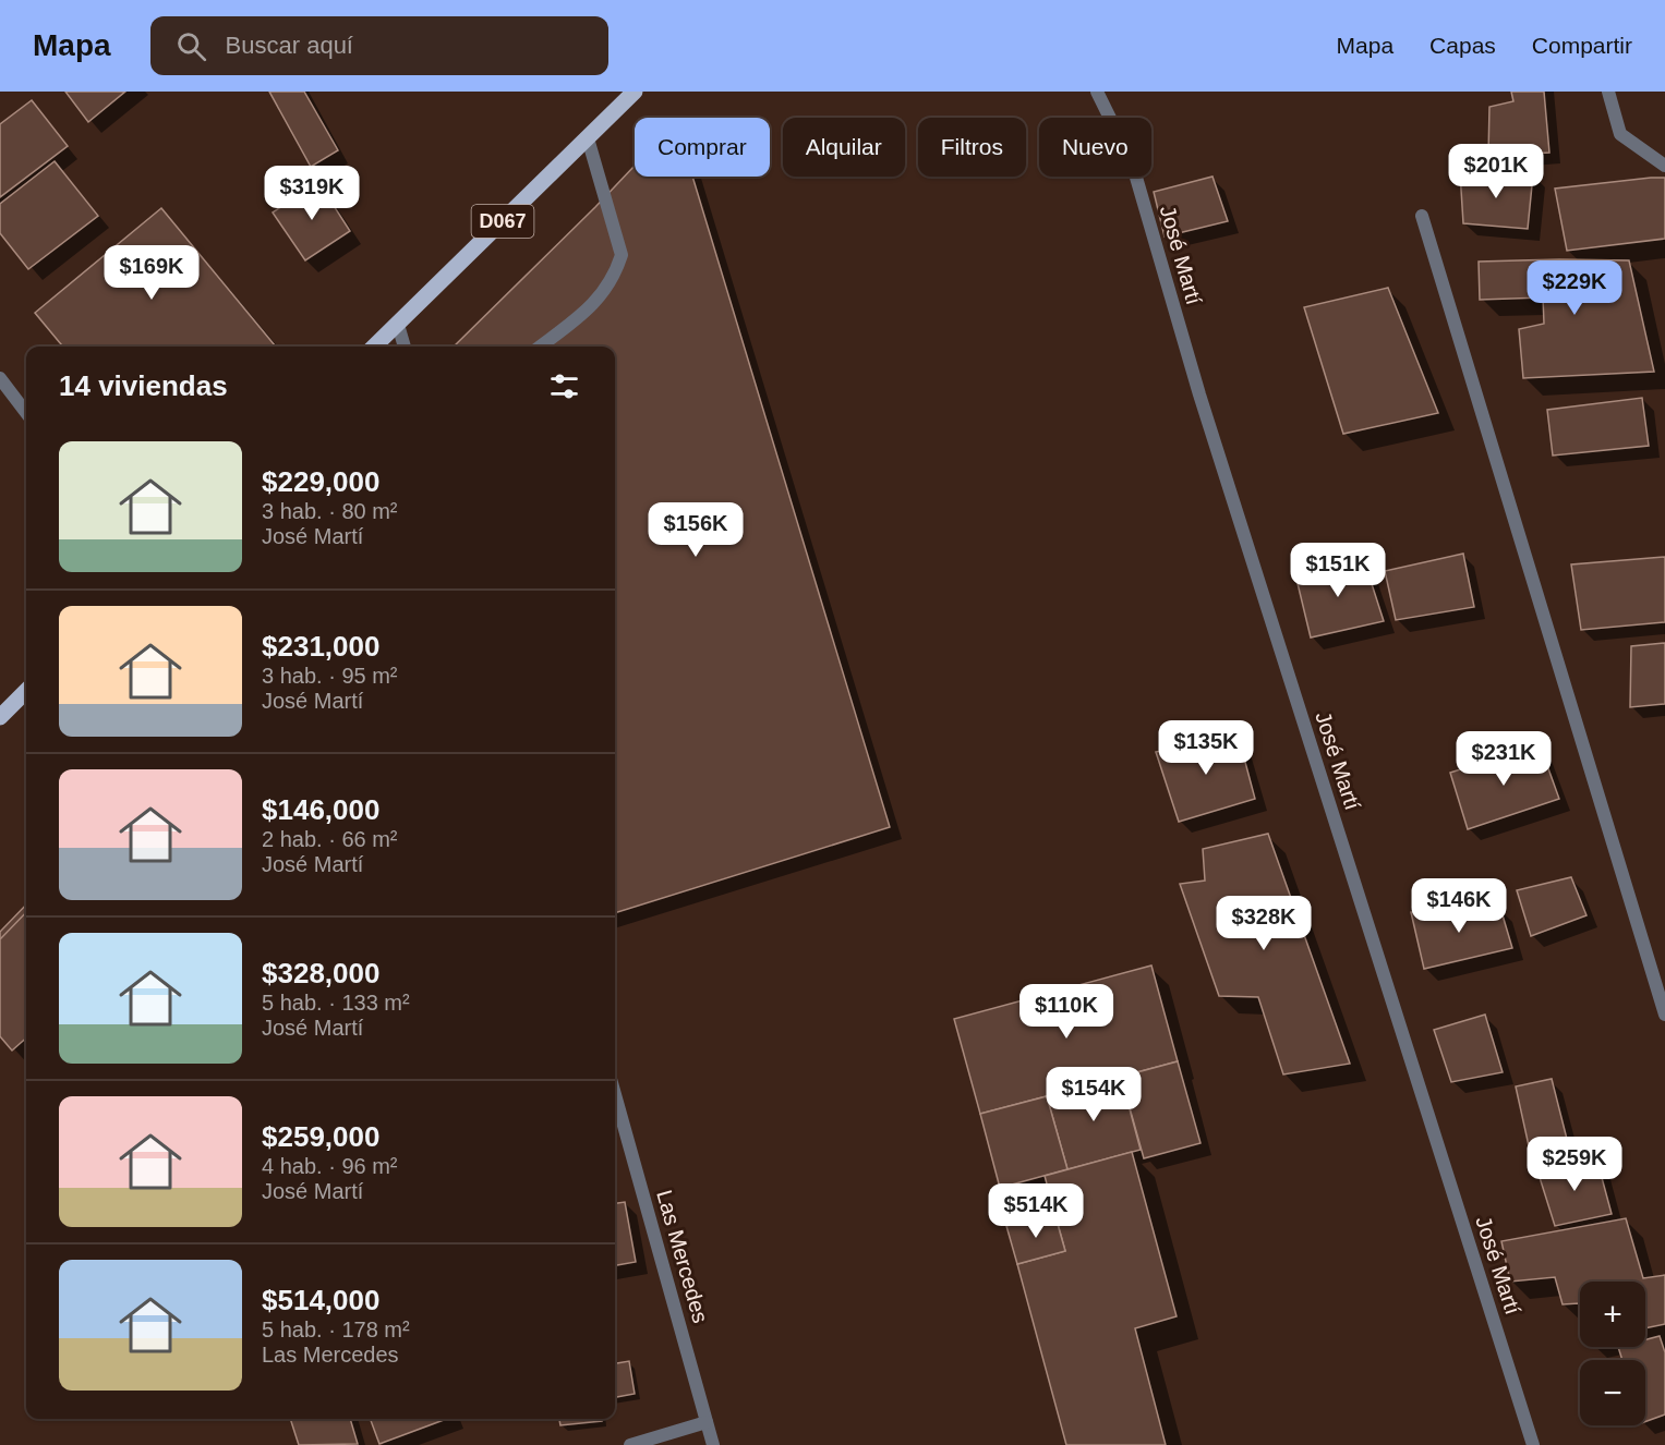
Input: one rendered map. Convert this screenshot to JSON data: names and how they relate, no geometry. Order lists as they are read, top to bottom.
{
  "streets": {
    "main road": ["D067"],
    "street": ["José Martí", "Las Mercedes"]
  },
  "page": {
    "header": "Mapa",
    "search": "Buscar aquí",
    "nav": ["Mapa", "Capas", "Compartir"],
    "chip": [
      "Comprar",
      "Alquilar",
      "Filtros",
      "Nuevo"
    ],
    "price": [
      "$201K",
      "$319K",
      "$169K",
      "$229K",
      "$156K",
      "$151K",
      "$135K",
      "$231K",
      "$146K",
      "$328K",
      "$110K",
      "$154K",
      "$259K",
      "$514K"
    ],
    "heading": "14 viviendas",
    "list": [
      {
        "name": "$229,000",
        "note": "3 hab. · 80 m² · José Martí"
      },
      {
        "name": "$231,000",
        "note": "3 hab. · 95 m² · José Martí"
      },
      {
        "name": "$146,000",
        "note": "2 hab. · 66 m² · José Martí"
      },
      {
        "name": "$328,000",
        "note": "5 hab. · 133 m² · José Martí"
      },
      {
        "name": "$259,000",
        "note": "4 hab. · 96 m² · José Martí"
      },
      {
        "name": "$514,000",
        "note": "5 hab. · 178 m² · Las Mercedes"
      }
    ],
    "map_buttons": ["+", "−"]
  }
}
